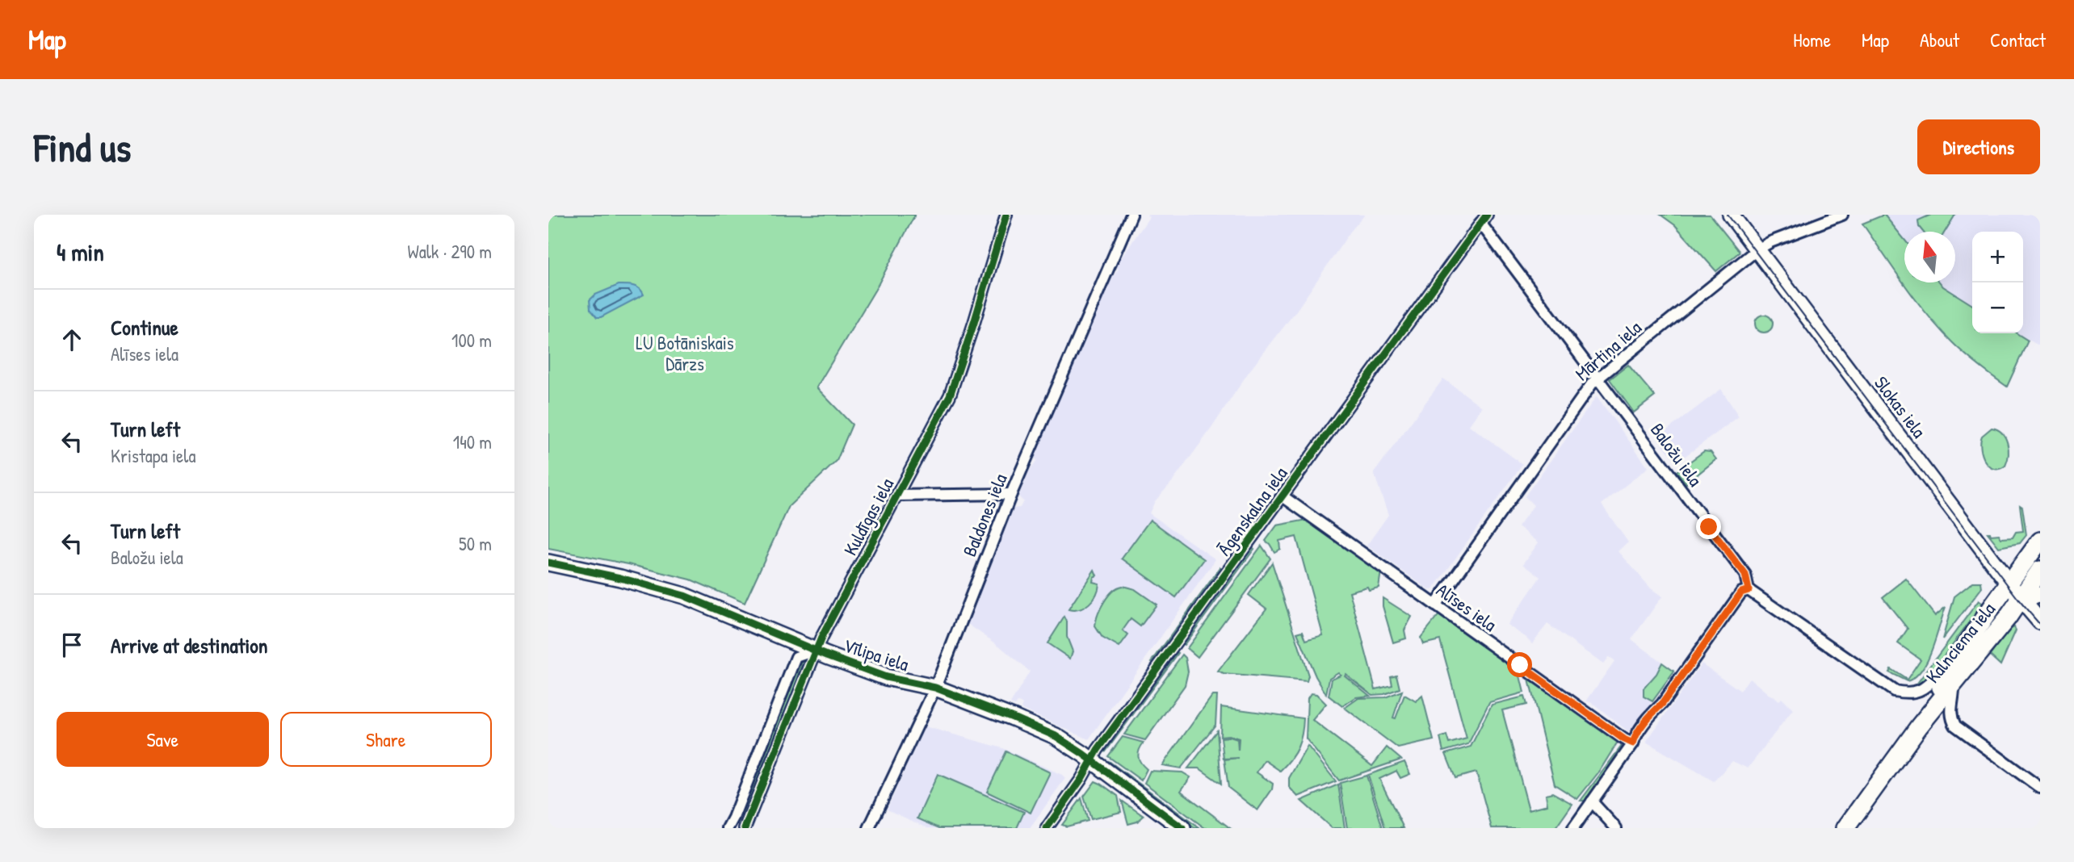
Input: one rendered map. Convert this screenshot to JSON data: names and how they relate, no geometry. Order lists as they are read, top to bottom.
{
  "streets": {
    "main road": ["Kalnciema iela"],
    "street": [
      "Mārtiņa iela",
      "Slokas iela",
      "Baložu iela",
      "Āgenskalna iela",
      "Baldones iela",
      "Kuldīgas iela",
      "Alīses iela",
      "Vīlipa iela"
    ]
  },
  "crossings": [
    ["Mārtiņa iela", "Slokas iela"],
    ["Mārtiņa iela", "Baložu iela"],
    ["Mārtiņa iela", "Alīses iela"],
    ["Slokas iela", "Kalnciema iela"],
    ["Baložu iela", "Āgenskalna iela"],
    ["Āgenskalna iela", "Alīses iela"],
    ["Āgenskalna iela", "Vīlipa iela"],
    ["Baldones iela", "Vīlipa iela"],
    ["Kuldīgas iela", "Vīlipa iela"]
  ],
  "parks": ["LU Botāniskais Dārzs"],
  "north": "top",
  "page": {
    "header": "Map",
    "nav": [
      "Home",
      "Map",
      "About",
      "Contact"
    ],
    "buttons": [
      "Directions",
      ["Save", "Share"]
    ],
    "title": "Find us",
    "heading": ["4 min", "Walk · 290 m"],
    "map_buttons": ["+", "−"],
    "list": [
      ["Continue", "Alīses iela", "100 m"],
      ["Turn left", "Kristapa iela", "140 m"],
      ["Turn left", "Baložu iela", "50 m"],
      "Arrive at destination"
    ]
  }
}
